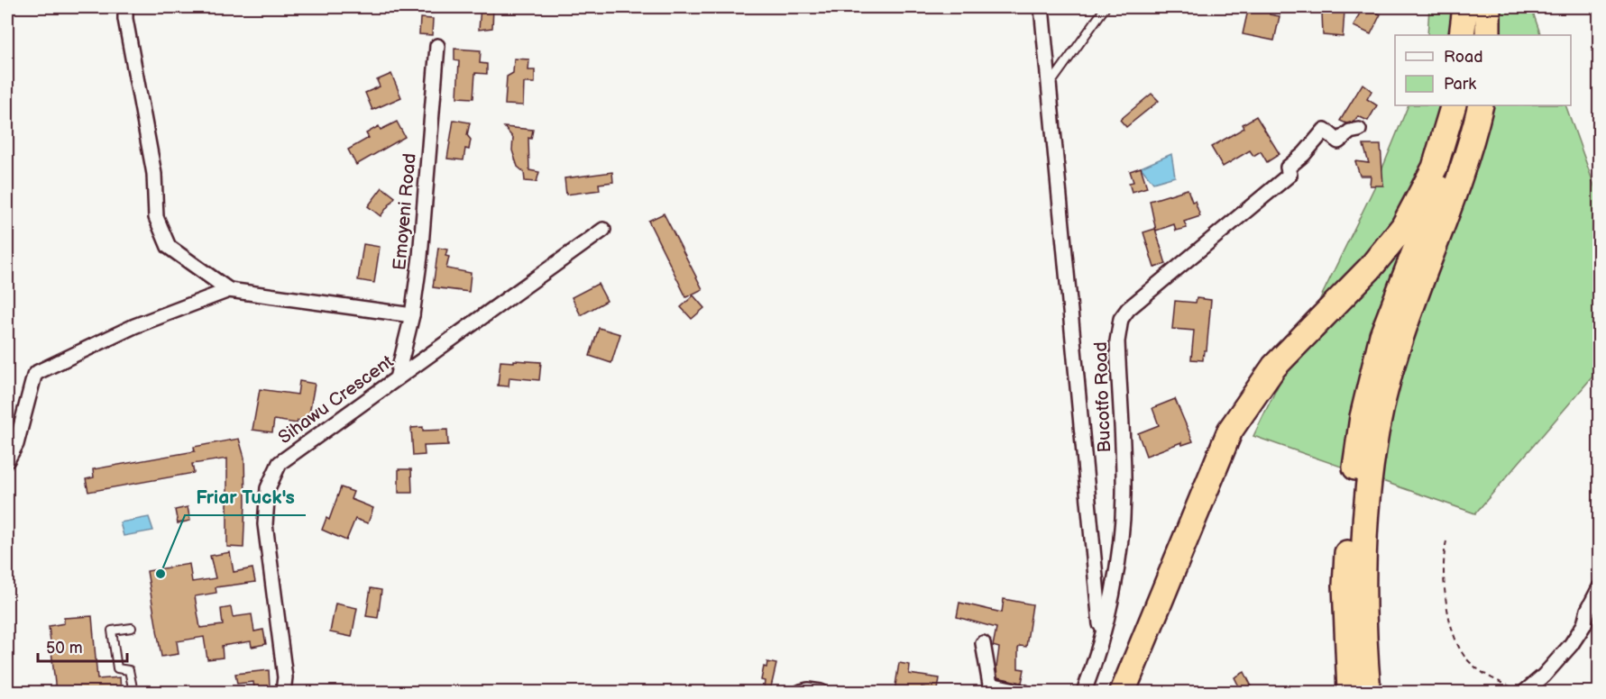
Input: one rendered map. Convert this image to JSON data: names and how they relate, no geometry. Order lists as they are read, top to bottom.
{
  "streets": {
    "street": ["Emoyeni Road", "Bucotfo Road", "Sihawu Crescent"]
  },
  "crossings": [
    ["Emoyeni Road", "Sihawu Crescent"]
  ],
  "places": ["Friar Tuck's"],
  "legend": ["Road", "Park"],
  "scale_bar": "50 m"
}
